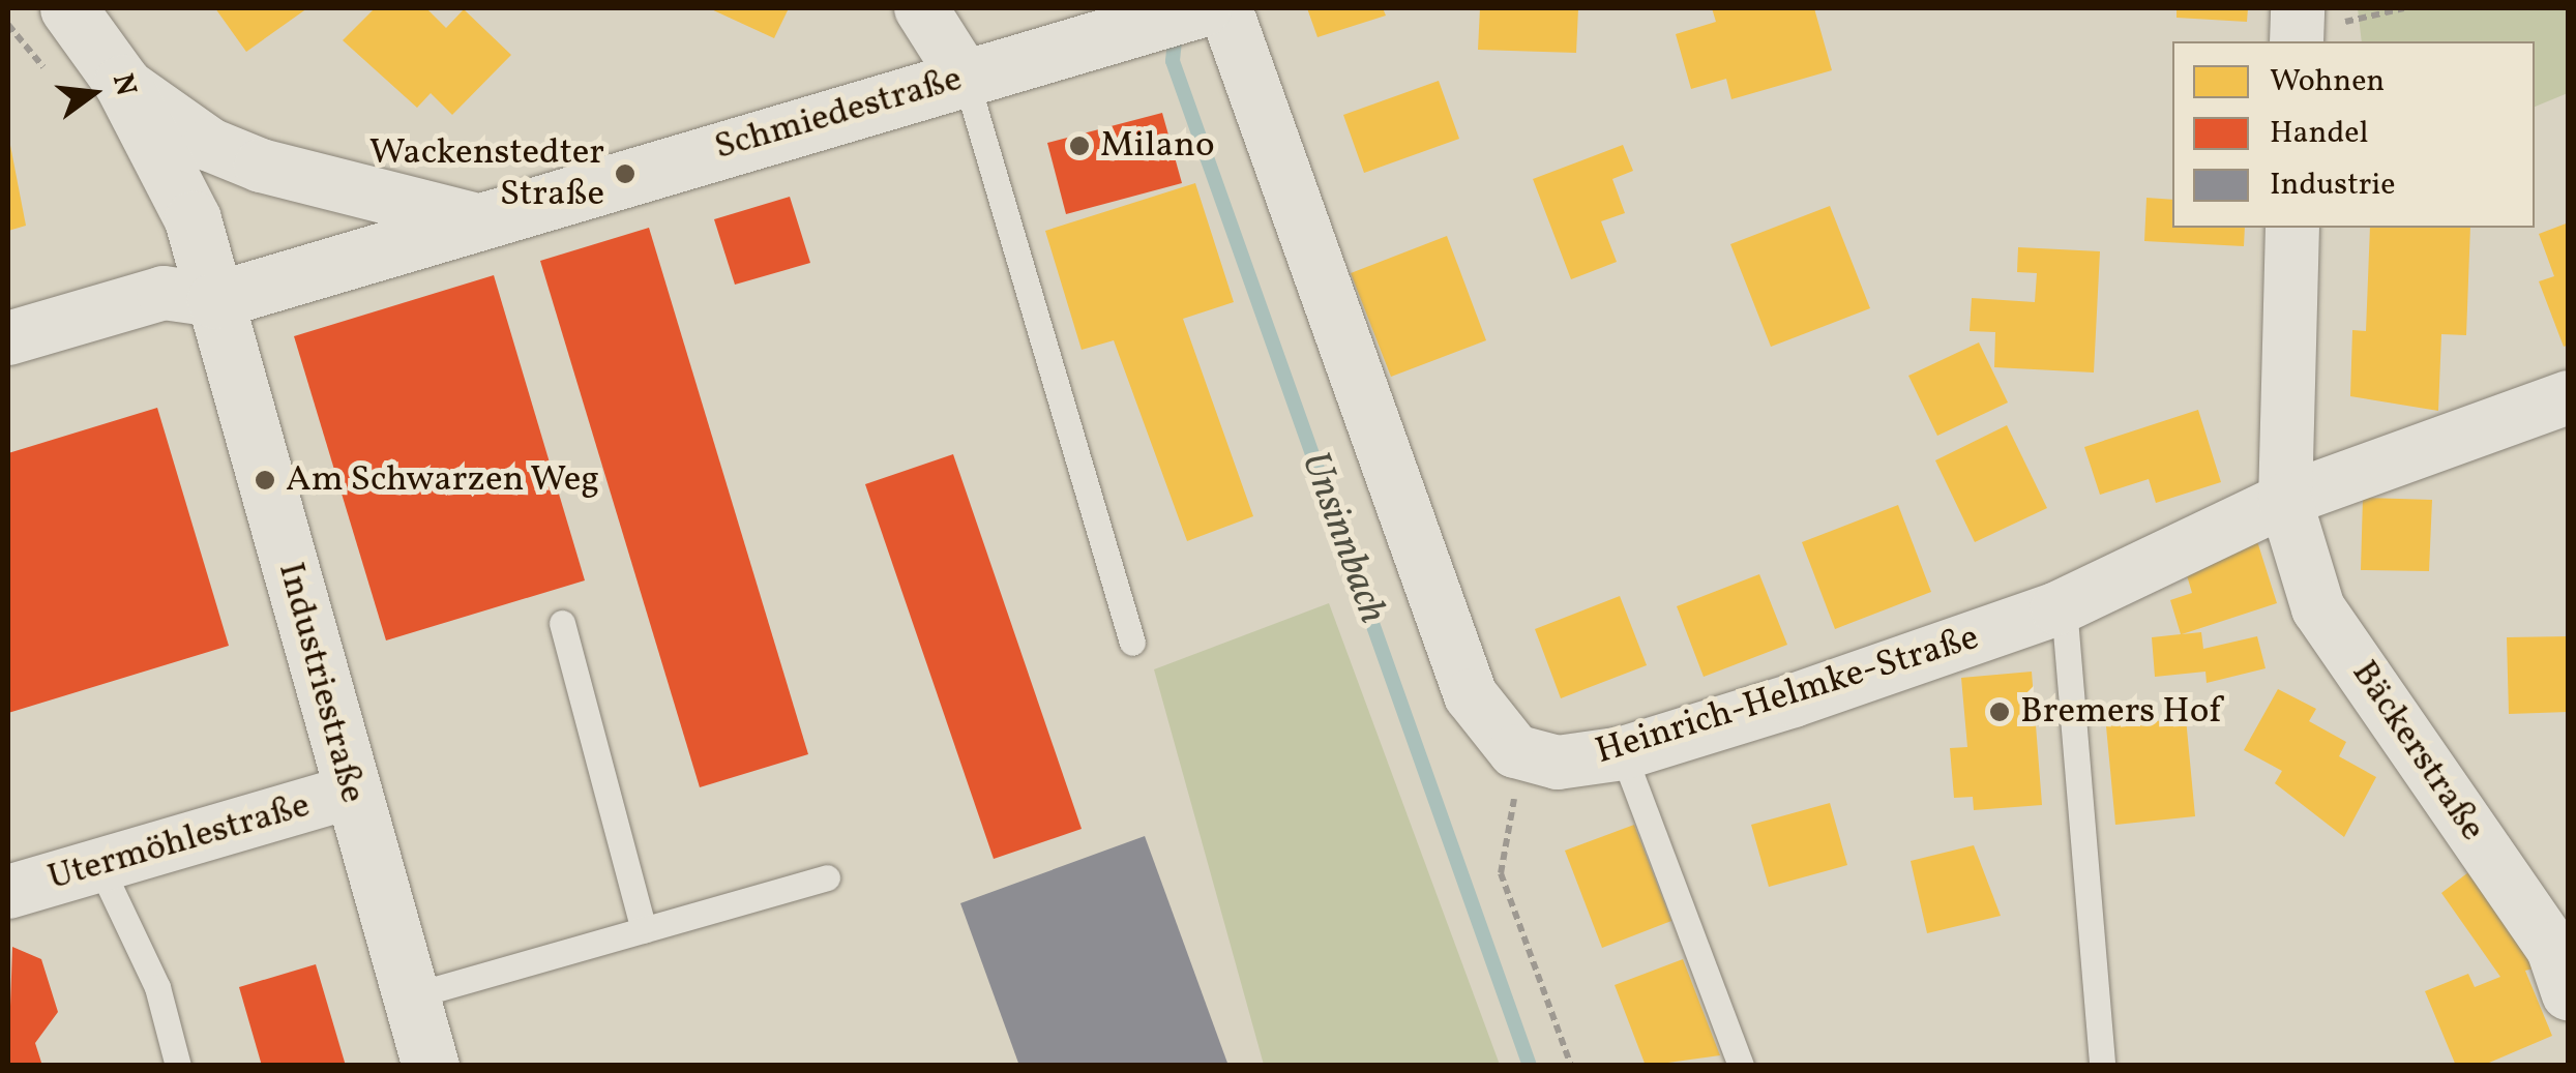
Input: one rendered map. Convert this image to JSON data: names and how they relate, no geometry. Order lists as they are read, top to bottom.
{
  "streets": {
    "street": [
      "Schmiedestraße",
      "Industriestraße",
      "Heinrich-Helmke-Straße",
      "Bäckerstraße",
      "Utermöhlestraße"
    ]
  },
  "crossings": [
    ["Schmiedestraße", "Industriestraße"],
    ["Industriestraße", "Utermöhlestraße"],
    ["Heinrich-Helmke-Straße", "Bäckerstraße"]
  ],
  "water": ["Unsinnbach"],
  "places": [
    "Milano",
    "Wackenstedter Straße",
    "Am Schwarzen Weg",
    "Bremers Hof"
  ],
  "legend": ["Wohnen", "Handel", "Industrie"],
  "north": "right"
}
